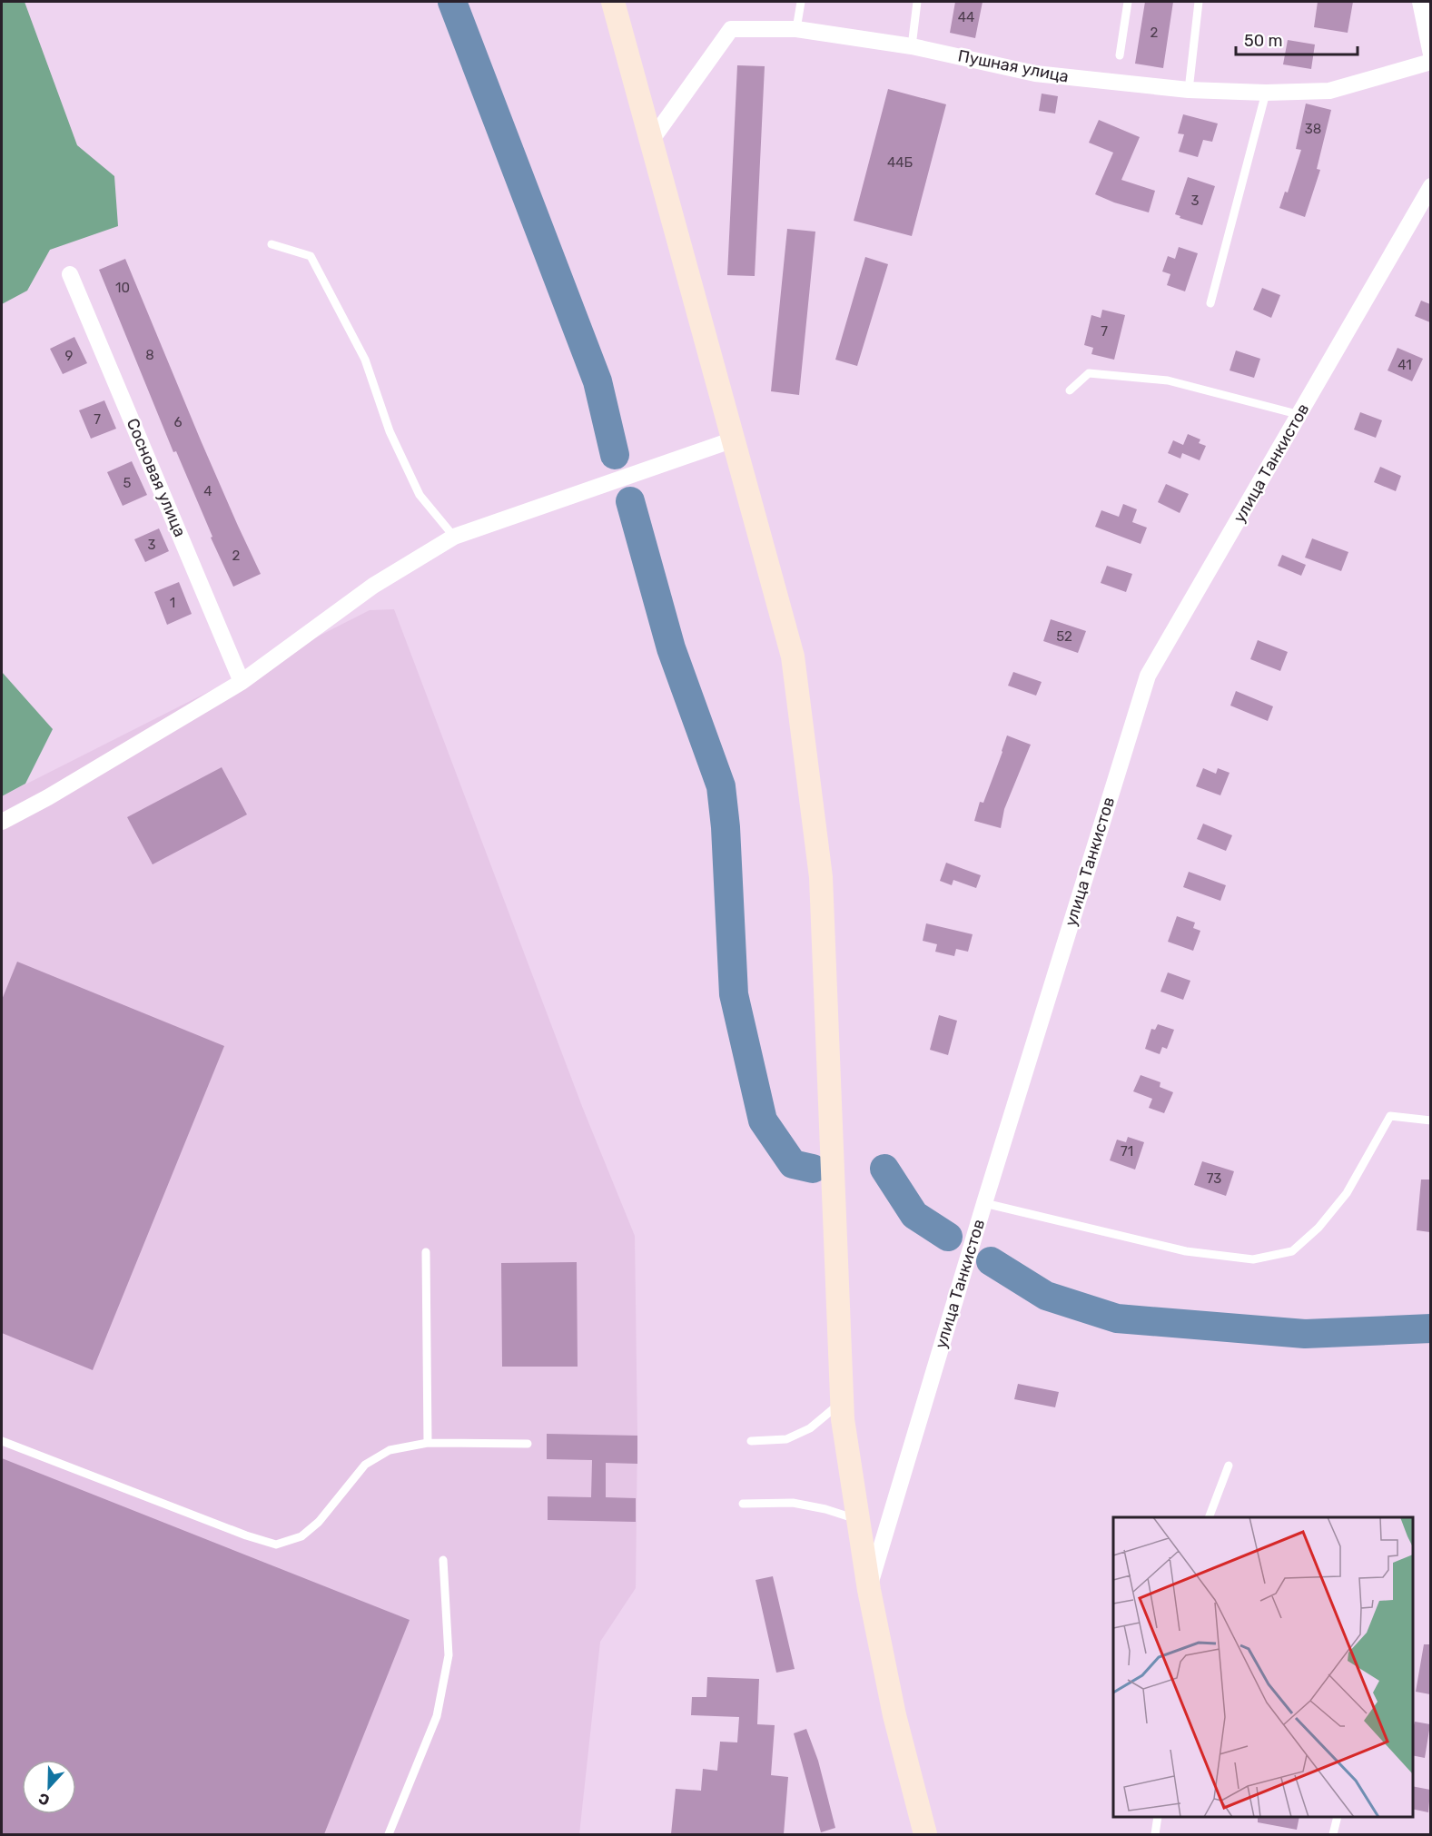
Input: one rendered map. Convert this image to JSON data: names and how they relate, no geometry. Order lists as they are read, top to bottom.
{
  "streets": {
    "street": ["Пушная улица", "улица Танкистов", "Сосновая улица"]
  },
  "house_numbers": [
    "44",
    "2",
    "38",
    "44Б",
    "3",
    "10",
    "7",
    "8",
    "9",
    "41",
    "7",
    "6",
    "5",
    "4",
    "3",
    "2",
    "1",
    "52",
    "71",
    "73"
  ],
  "scale_bar": "50 m",
  "north": "bottom"
}
